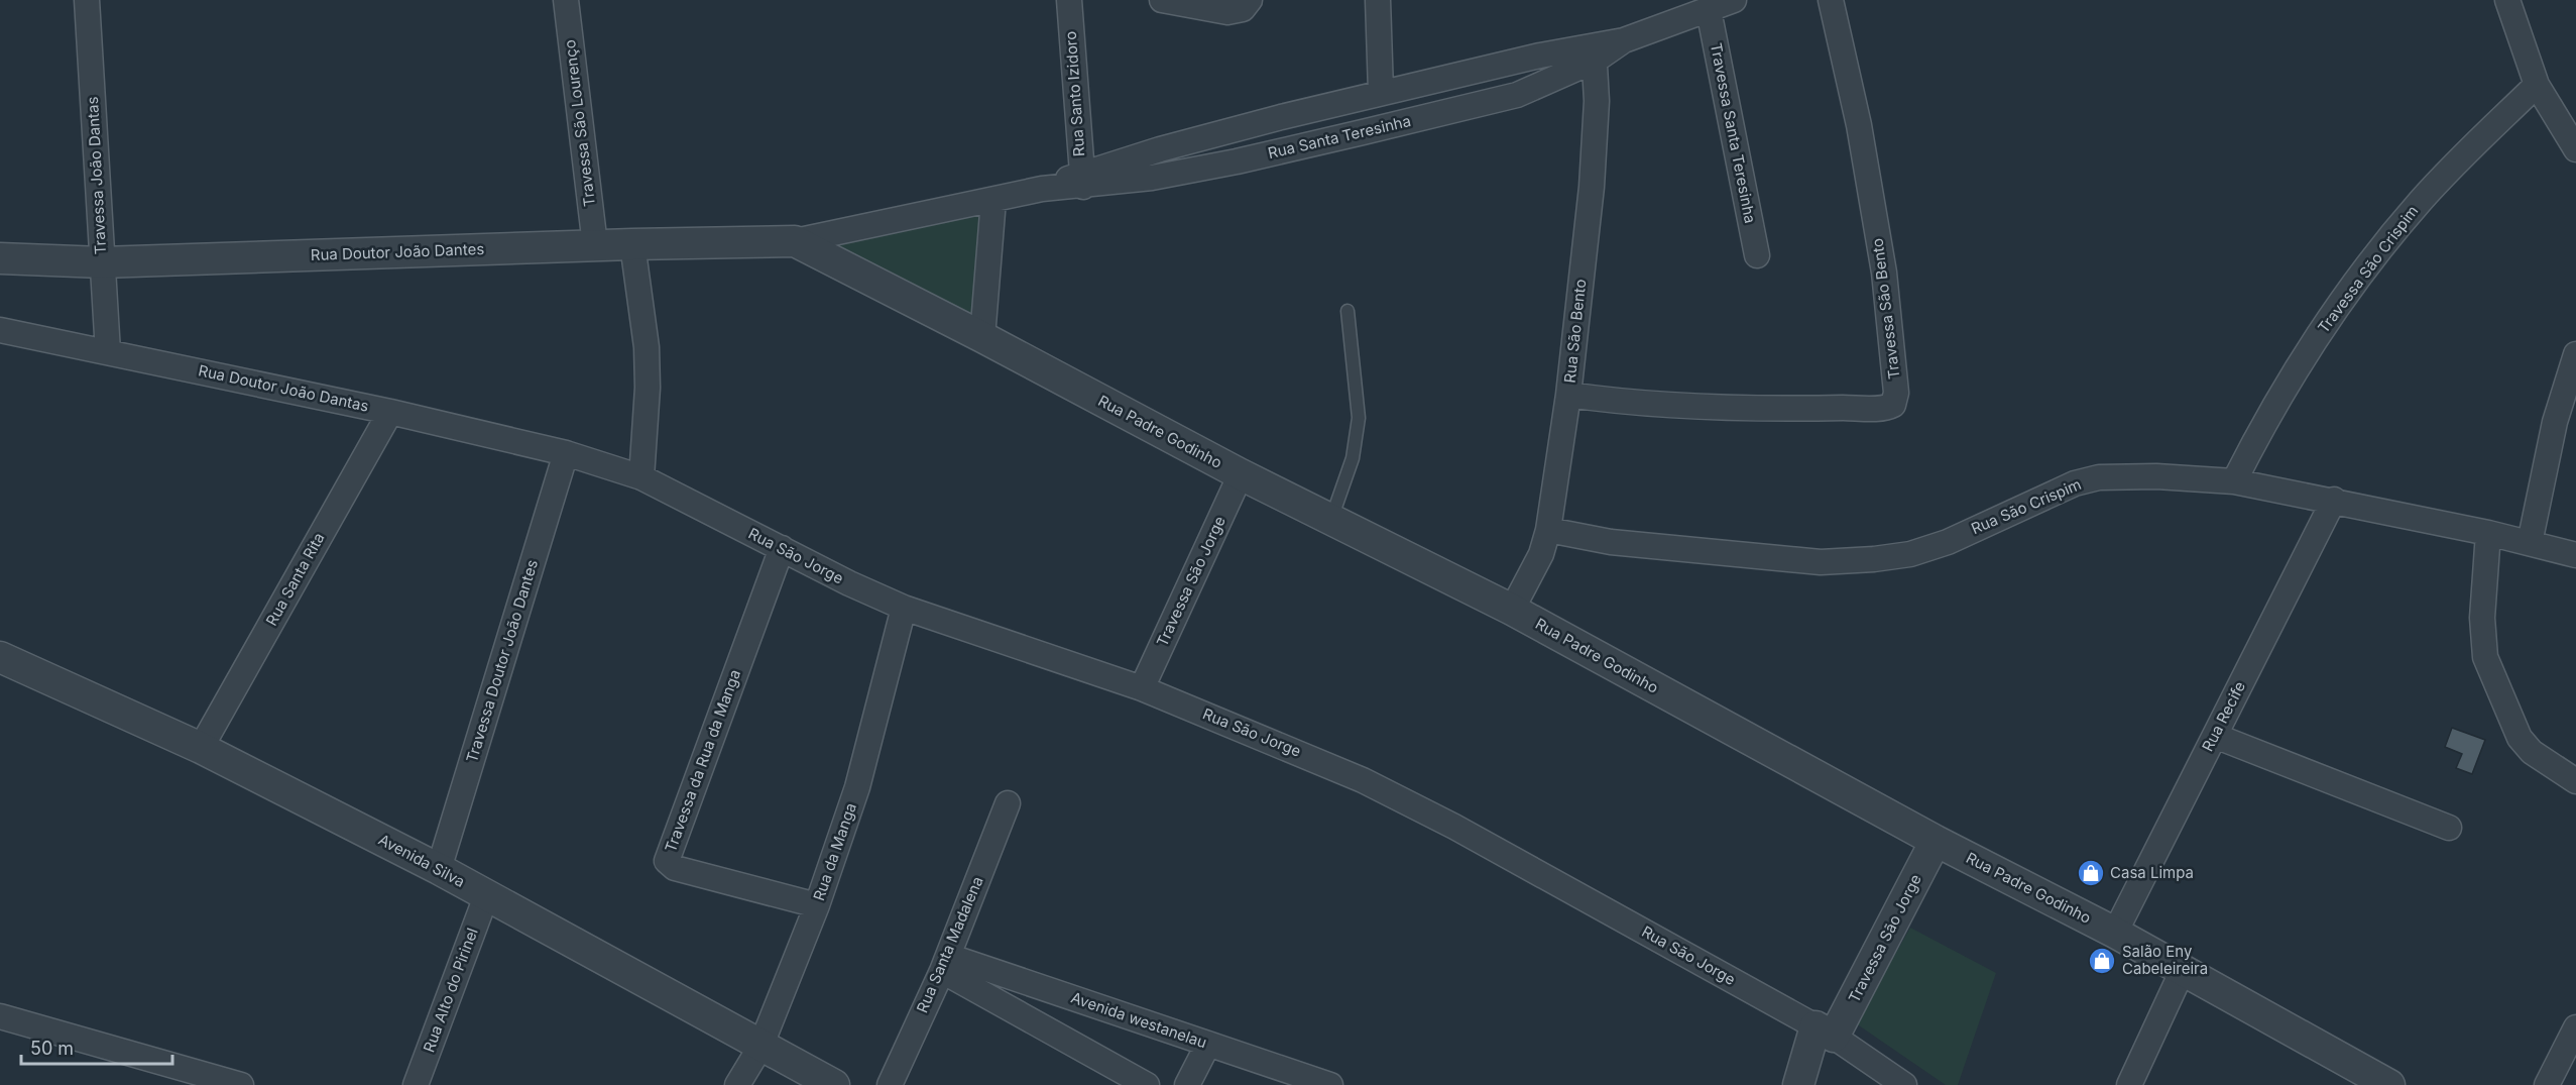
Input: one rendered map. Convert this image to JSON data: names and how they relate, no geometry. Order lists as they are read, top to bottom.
{
  "streets": {
    "street": [
      "Rua Santo Izidoro",
      "Travessa São Lourenço",
      "Travessa Santa Teresinha",
      "Rua Santa Teresinha",
      "Travessa João Dantas",
      "Rua Doutor João Dantes",
      "Travessa São Crispim",
      "Travessa São Bento",
      "Rua São Bento",
      "Rua Doutor João Dantas",
      "Rua Padre Godinho",
      "Rua São Crispim",
      "Rua São Jorge",
      "Rua Santa Rita",
      "Travessa São Jorge",
      "Travessa Doutor João Dantes",
      "Rua Recife",
      "Travessa da Rua da Manga",
      "Rua da Manga",
      "Avenida Silva",
      "Rua Santa Madalena",
      "Rua Alto do Pirinel",
      "Avenida westanelau"
    ]
  },
  "crossings": [
    ["Rua Santo Izidoro", "Rua Santa Teresinha"],
    ["Travessa São Lourenço", "Rua Doutor João Dantes"],
    ["Travessa Santa Teresinha", "Rua Santa Teresinha"],
    ["Rua Santa Teresinha", "Rua Doutor João Dantes"],
    ["Rua Santa Teresinha", "Rua São Bento"],
    ["Rua Santa Teresinha", "Rua Padre Godinho"],
    ["Travessa João Dantas", "Rua Doutor João Dantes"],
    ["Travessa João Dantas", "Rua Doutor João Dantas"],
    ["Rua Doutor João Dantes", "Rua Padre Godinho"],
    ["Travessa São Crispim", "Rua São Crispim"],
    ["Travessa São Bento", "Rua São Bento"],
    ["Rua São Bento", "Rua Padre Godinho"],
    ["Rua São Bento", "Rua São Crispim"],
    ["Rua Doutor João Dantas", "Rua São Jorge"],
    ["Rua Doutor João Dantas", "Rua Santa Rita"],
    ["Rua Doutor João Dantas", "Travessa Doutor João Dantes"],
    ["Rua Padre Godinho", "Travessa São Jorge"],
    ["Rua Padre Godinho", "Rua Recife"],
    ["Rua São Crispim", "Rua Recife"],
    ["Rua São Jorge", "Travessa São Jorge"],
    ["Rua São Jorge", "Travessa Doutor João Dantes"],
    ["Rua São Jorge", "Travessa da Rua da Manga"],
    ["Rua São Jorge", "Rua da Manga"],
    ["Rua Santa Rita", "Avenida Silva"],
    ["Travessa Doutor João Dantes", "Avenida Silva"],
    ["Travessa da Rua da Manga", "Rua da Manga"],
    ["Rua da Manga", "Avenida Silva"],
    ["Avenida Silva", "Rua Alto do Pirinel"],
    ["Rua Santa Madalena", "Avenida westanelau"]
  ],
  "places": {
    "shop": ["Casa Limpa", "Salão Eny Cabeleireira"]
  },
  "scale_bar": "50 m"
}
